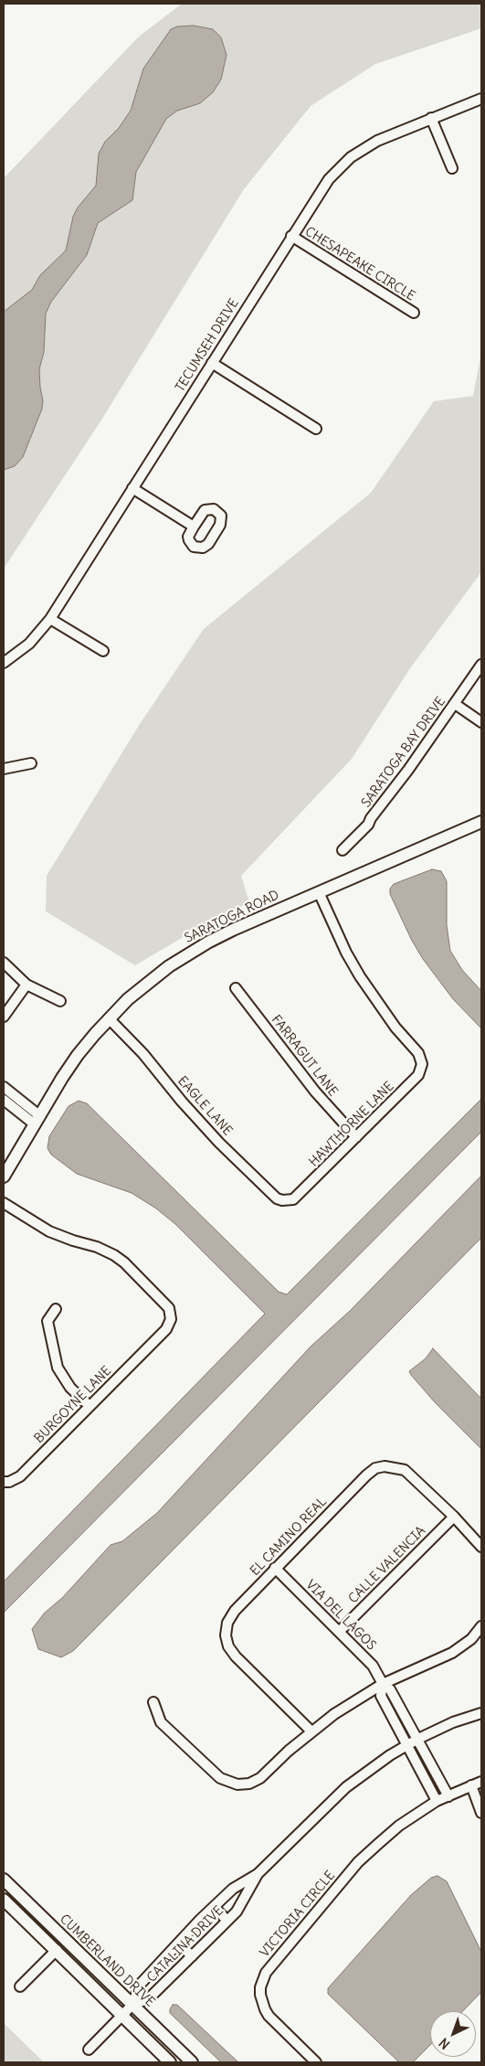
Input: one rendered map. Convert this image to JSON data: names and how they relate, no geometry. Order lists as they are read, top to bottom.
{
  "streets": {
    "street": [
      "CHESAPEAKE CIRCLE",
      "TECUMSEH DRIVE",
      "SARATOGA BAY DRIVE",
      "SARATOGA ROAD",
      "FARRAGUT LANE",
      "EAGLE LANE",
      "HAWTHORNE LANE",
      "BURGOYNE LANE",
      "EL CAMINO REAL",
      "CALLE VALENCIA",
      "VIA DEL LAGOS",
      "VICTORIA CIRCLE",
      "CATALINA DRIVE",
      "CUMBERLAND DRIVE"
    ]
  },
  "crossings": [
    ["CHESAPEAKE CIRCLE", "TECUMSEH DRIVE"],
    ["SARATOGA ROAD", "EAGLE LANE"],
    ["SARATOGA ROAD", "HAWTHORNE LANE"],
    ["FARRAGUT LANE", "HAWTHORNE LANE"],
    ["EAGLE LANE", "HAWTHORNE LANE"],
    ["EL CAMINO REAL", "CALLE VALENCIA"],
    ["EL CAMINO REAL", "VIA DEL LAGOS"],
    ["CALLE VALENCIA", "VIA DEL LAGOS"],
    ["VIA DEL LAGOS", "CATALINA DRIVE"],
    ["CATALINA DRIVE", "CUMBERLAND DRIVE"]
  ],
  "north": "bottom left"
}
